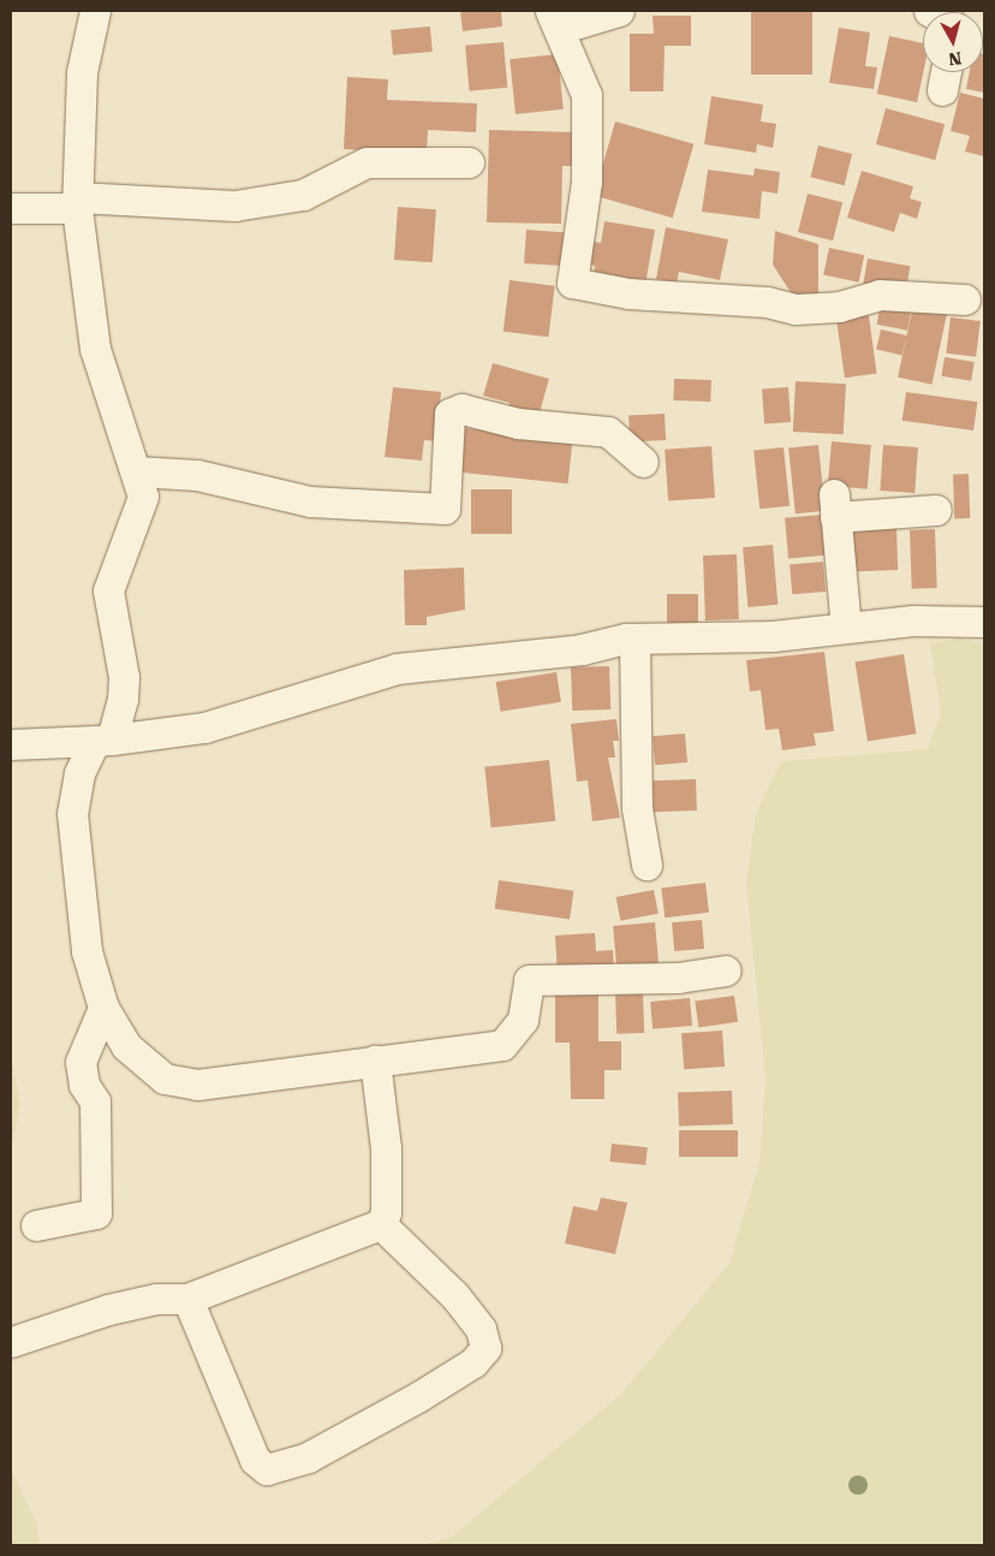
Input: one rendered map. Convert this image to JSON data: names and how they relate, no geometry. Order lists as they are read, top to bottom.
{
  "north": "bottom"
}
